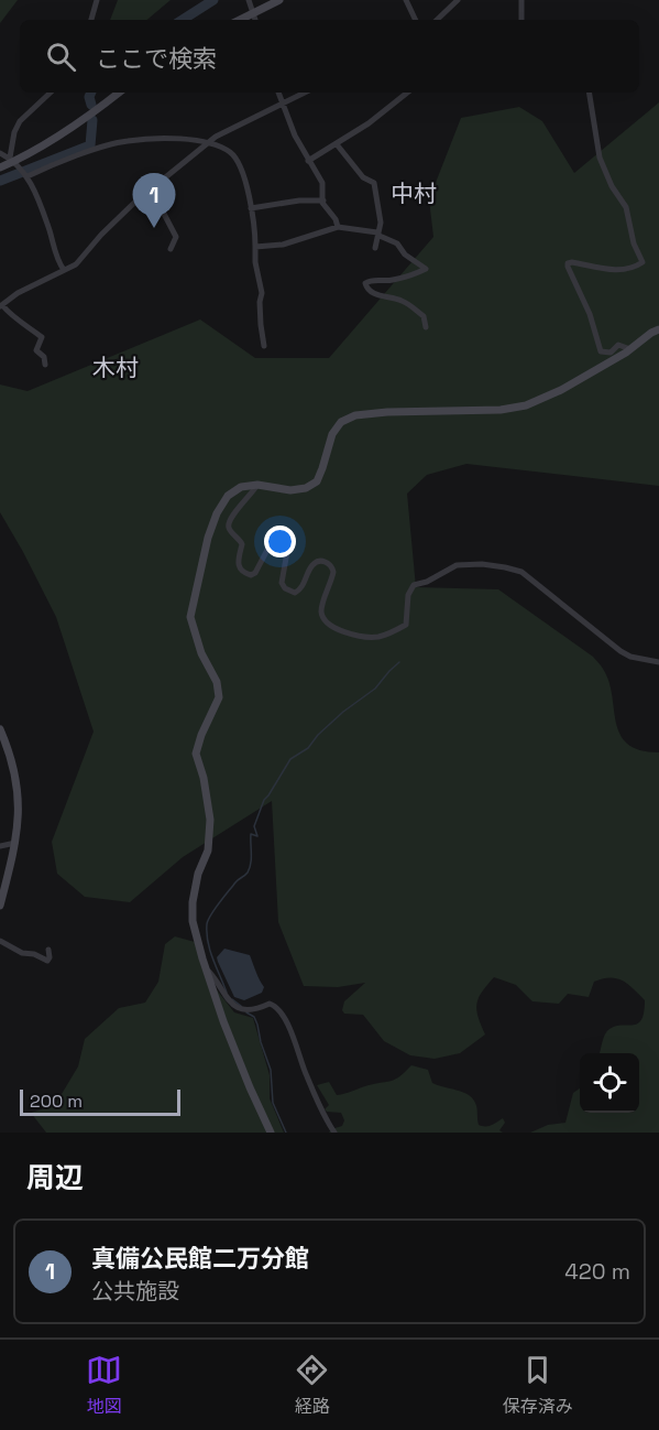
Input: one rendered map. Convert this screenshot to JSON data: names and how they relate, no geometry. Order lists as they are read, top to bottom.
{
  "districts": ["中村", "木村"],
  "scale_bar": "200 m",
  "page": {
    "search": "ここで検索",
    "pins": "1",
    "scale": "200 m",
    "heading": "周辺",
    "list": [
      {
        "mark": "1",
        "name": "真備公民館二万分館",
        "note": "公共施設",
        "value": "420 m"
      }
    ],
    "nav": ["地図", "経路", "保存済み"]
  }
}
